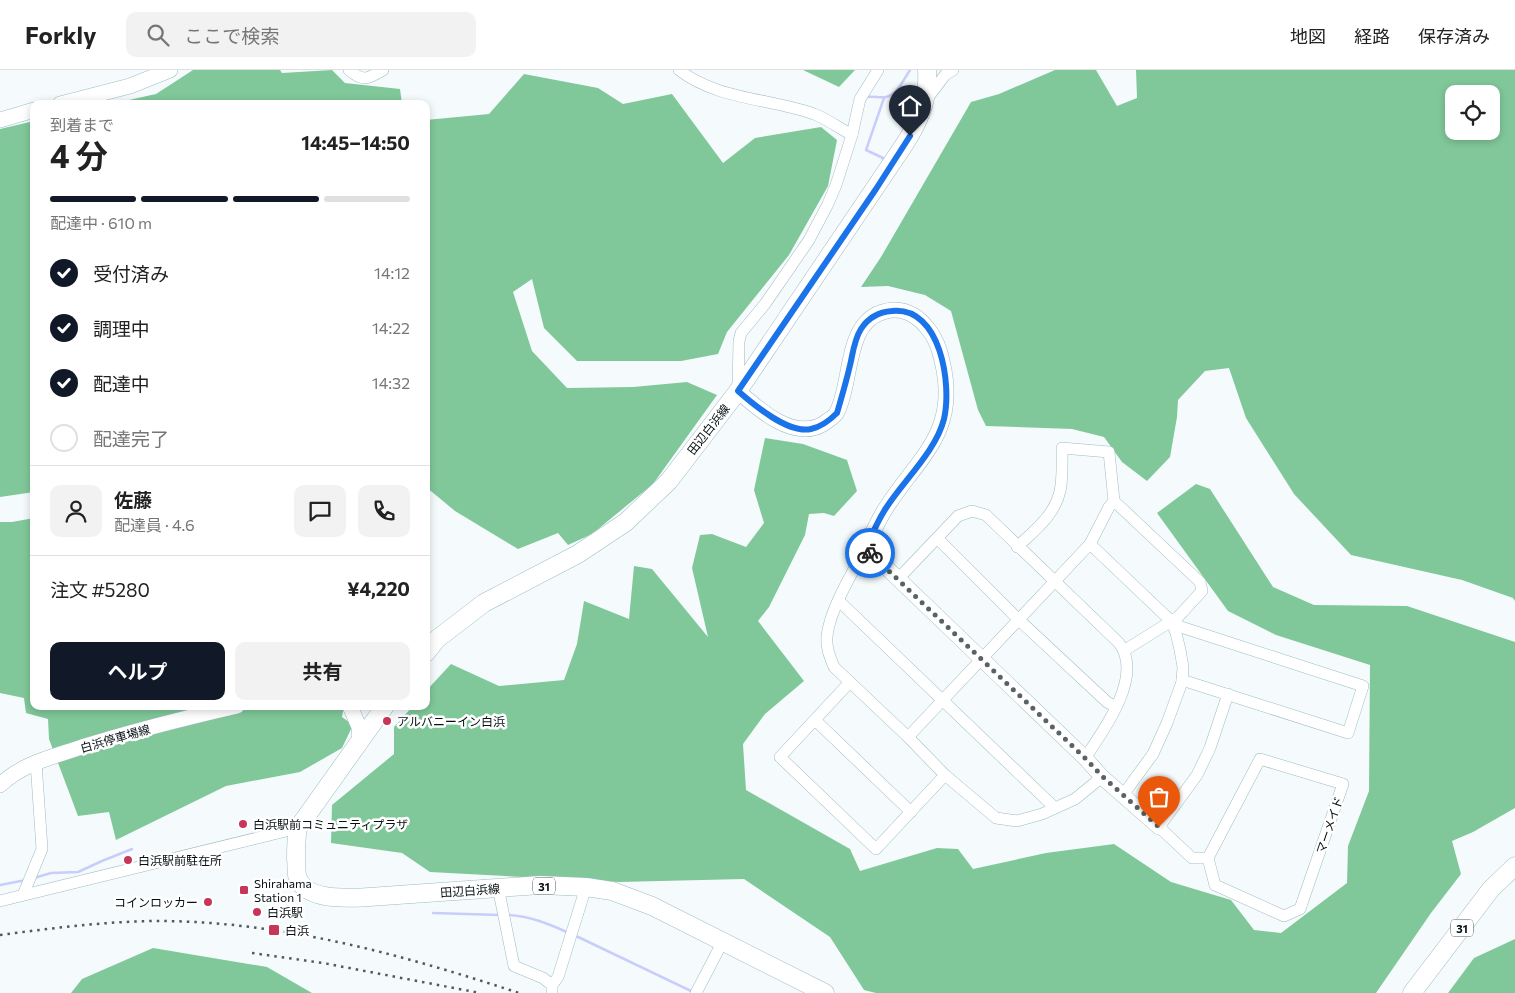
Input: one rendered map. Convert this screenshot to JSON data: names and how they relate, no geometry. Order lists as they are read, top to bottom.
{
  "streets": {
    "main road": ["田辺白浜線", "31"],
    "street": ["白浜停車場線", "マーメイド"]
  },
  "places": {
    "other": [
      "アルバニーイン白浜",
      "白浜駅前コミュニティプラザ",
      "白浜駅前駐在所",
      "コインロッカー",
      "白浜駅"
    ],
    "transit": ["Shirahama Station 1", "白浜"]
  },
  "page": {
    "header": "Forkly",
    "search": "ここで検索",
    "nav": ["地図", "経路", "保存済み"],
    "heading": ["4 分", "到着まで", "14:45–14:50"],
    "panel": [
      "佐藤",
      "配達員 · 4.6",
      "注文 #5280",
      "¥4,220"
    ],
    "bar": "配達中 · 610 m",
    "list": [
      ["受付済み", "14:12"],
      ["調理中", "14:22"],
      ["配達中", "14:32"],
      "配達完了"
    ],
    "buttons": ["ヘルプ", "共有"]
  }
}
